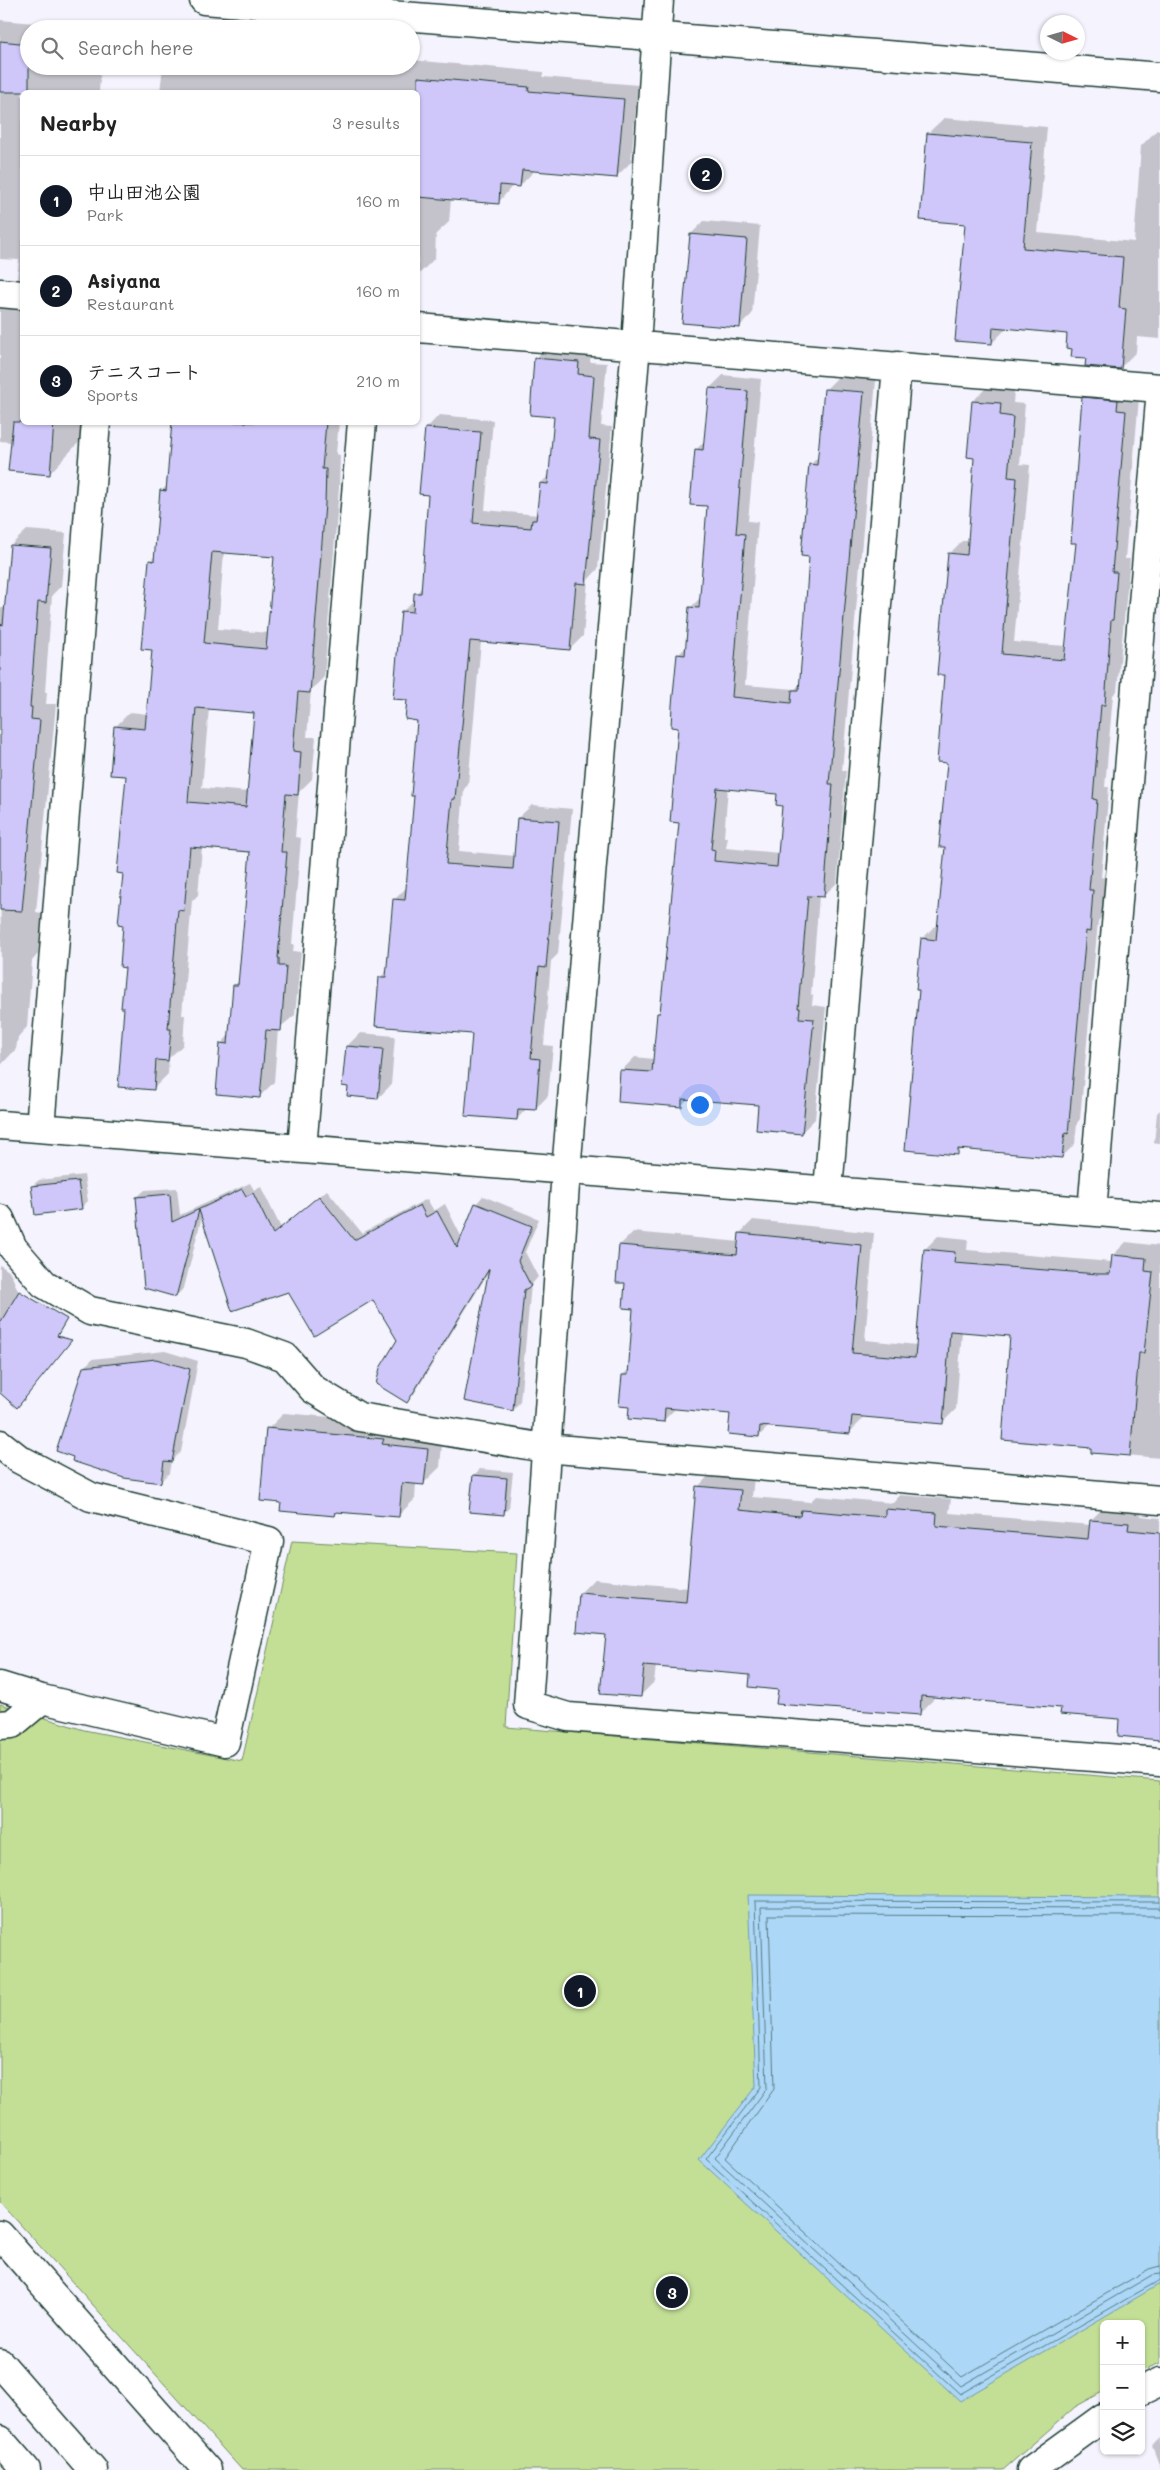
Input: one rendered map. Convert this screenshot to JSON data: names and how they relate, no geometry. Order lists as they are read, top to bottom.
{
  "north": "right",
  "page": {
    "search": "Search here",
    "heading": ["Nearby", "3 results"],
    "list": [
      {
        "mark": "1",
        "name": "中山田池公園",
        "note": "Park",
        "value": "160 m"
      },
      {
        "mark": "2",
        "name": "Asiyana",
        "note": "Restaurant",
        "value": "160 m"
      },
      {
        "mark": "3",
        "name": "テニスコート",
        "note": "Sports",
        "value": "210 m"
      }
    ],
    "pins": ["2", "1", "3"],
    "map_buttons": ["+", "−"]
  }
}
